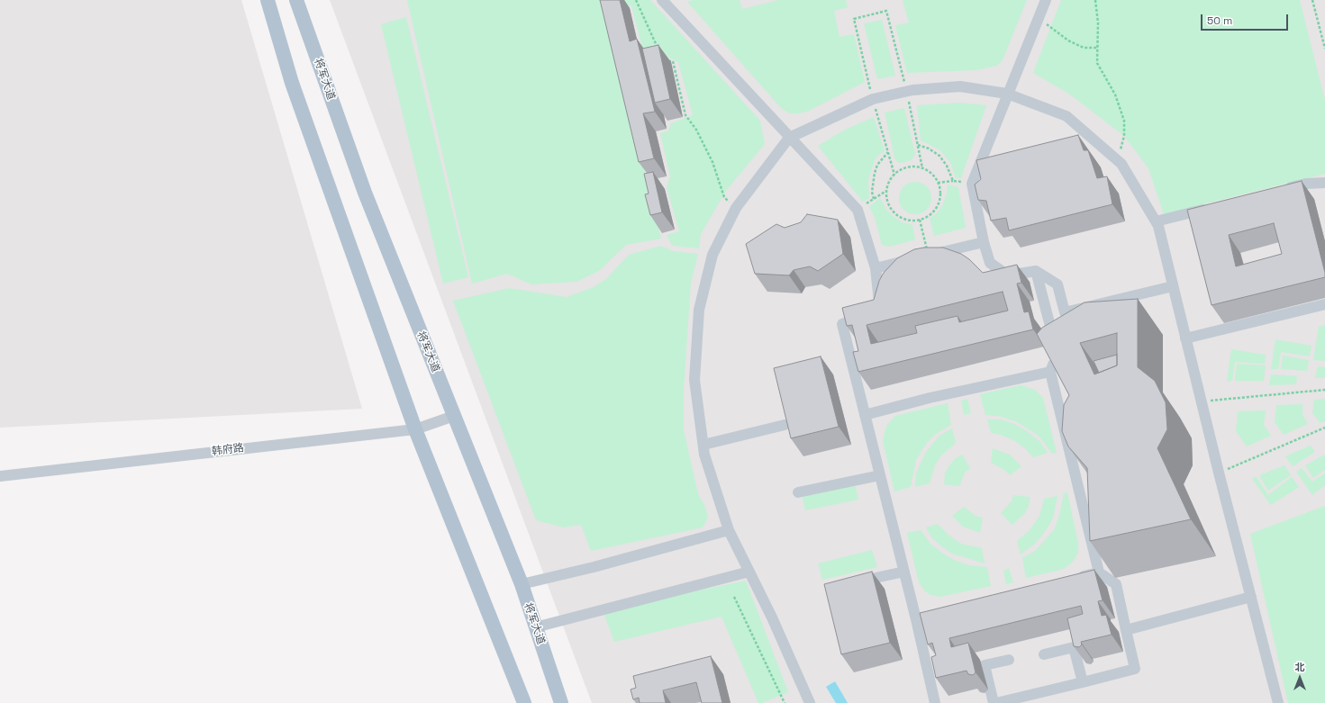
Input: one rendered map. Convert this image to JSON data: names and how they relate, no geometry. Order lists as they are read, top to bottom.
{
  "streets": {
    "main road": ["将军大道"],
    "street": ["韩府路"]
  },
  "crossings": [
    ["将军大道", "韩府路"]
  ],
  "scale_bar": "50 m",
  "north": "top"
}
